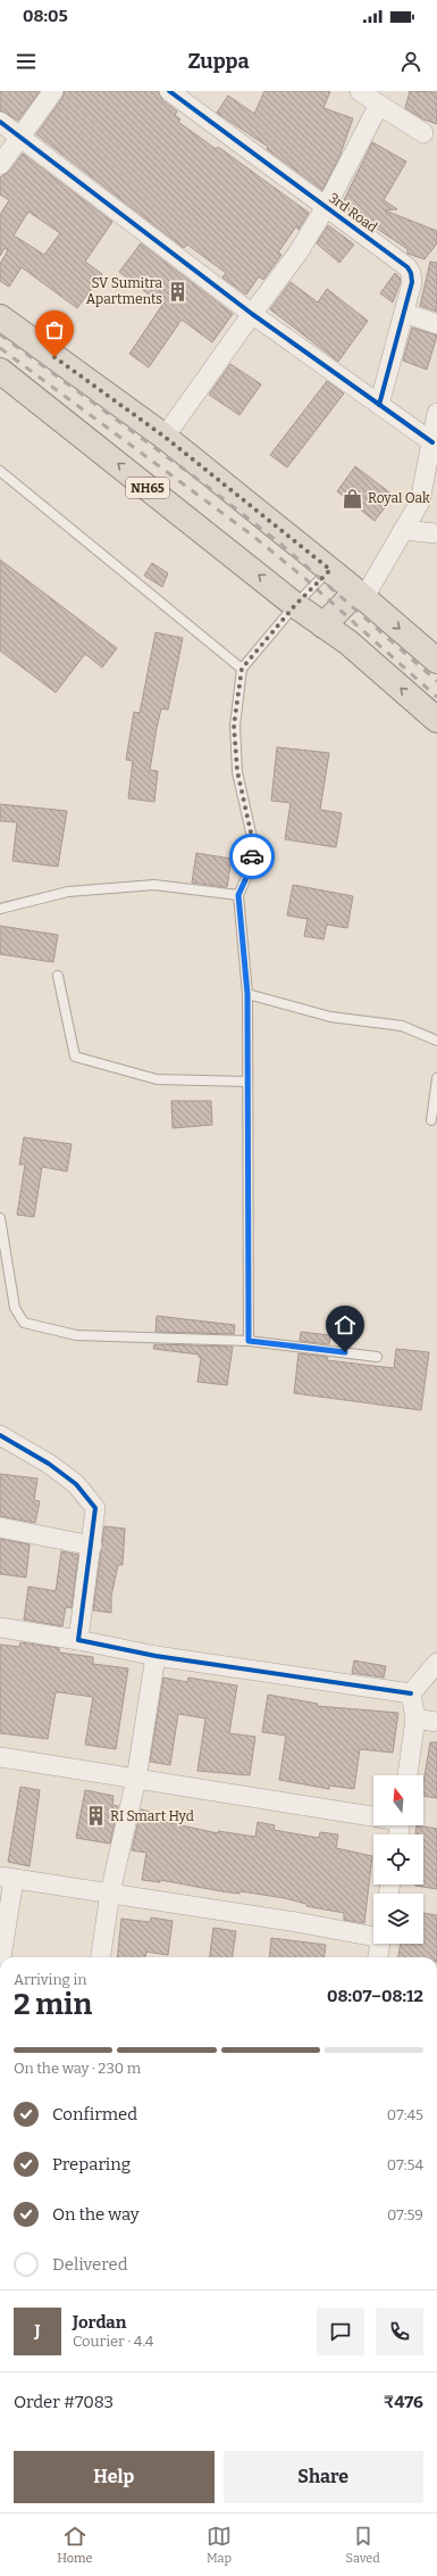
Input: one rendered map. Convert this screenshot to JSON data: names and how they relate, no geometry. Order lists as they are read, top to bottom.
{
  "streets": {
    "highway": ["NH65"],
    "street": ["3rd Road"]
  },
  "places": {
    "building": ["SV Sumitra Apartments", "RI Smart Hyd"],
    "shop": ["Royal Oak"]
  },
  "north": "top",
  "page": {
    "status": "08:05",
    "header": "Zuppa",
    "heading": ["2 min", "Arriving in", "08:07–08:12"],
    "panel": [
      "Jordan",
      "Courier · 4.4",
      "Order #7083",
      "₹476"
    ],
    "bar": "On the way · 230 m",
    "list": [
      ["Confirmed", "07:45"],
      ["Preparing", "07:54"],
      ["On the way", "07:59"],
      "Delivered"
    ],
    "round": "J",
    "buttons": ["Help", "Share"],
    "tabs": ["Home", "Map", "Saved"]
  }
}
